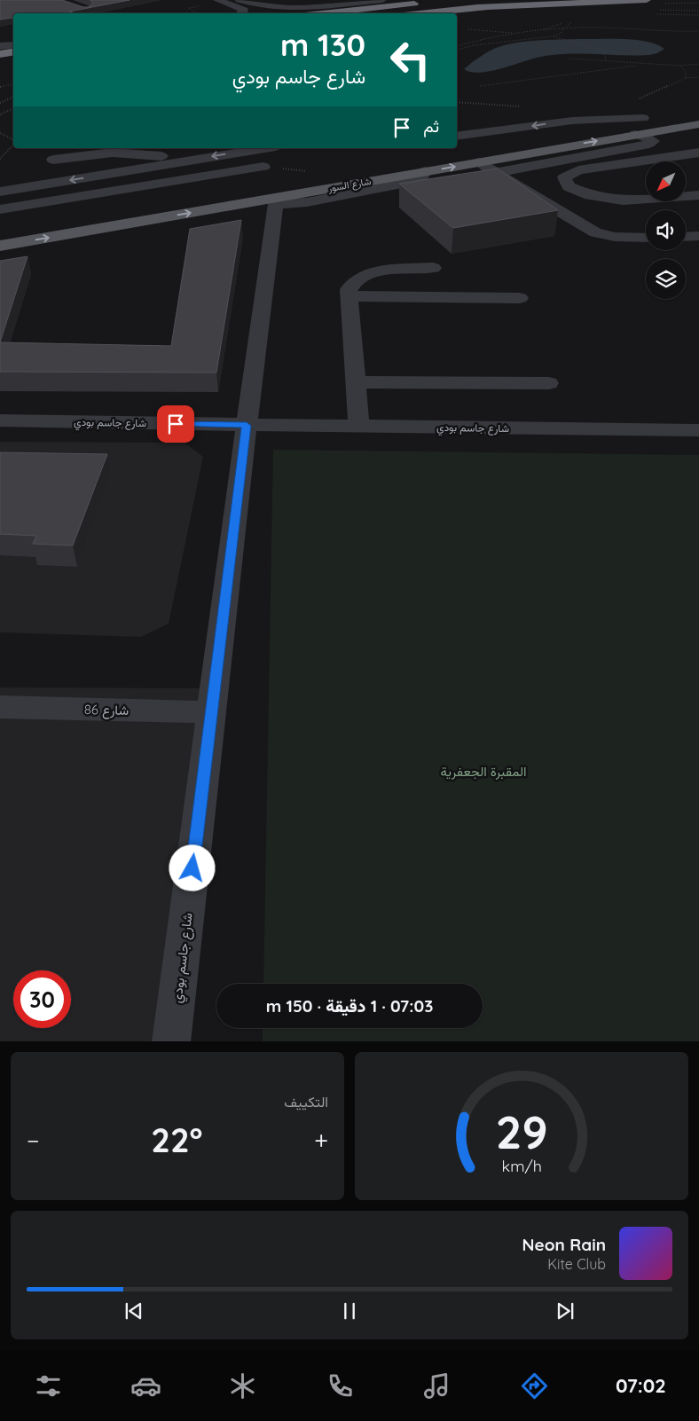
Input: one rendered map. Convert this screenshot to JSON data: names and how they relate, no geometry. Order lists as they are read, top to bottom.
{
  "streets": {
    "street": ["شارع جاسم بودي", "شارع 86"]
  },
  "crossings": [
    ["شارع جاسم بودي", "شارع 86"]
  ],
  "parks": ["المقبرة الجعفرية"],
  "north": "bottom left",
  "page": {
    "turn": ["130 m", "شارع جاسم بودي"],
    "then": "ثم",
    "limit": "30",
    "trip": "07:03 · 1 دقيقة · 150 m",
    "tile": "التكييف",
    "heat": ["−", "22°", "+"],
    "song": ["Neon Rain", "Kite Club"],
    "tabs": "07:02",
    "gauge": ["29", "km/h"]
  }
}
